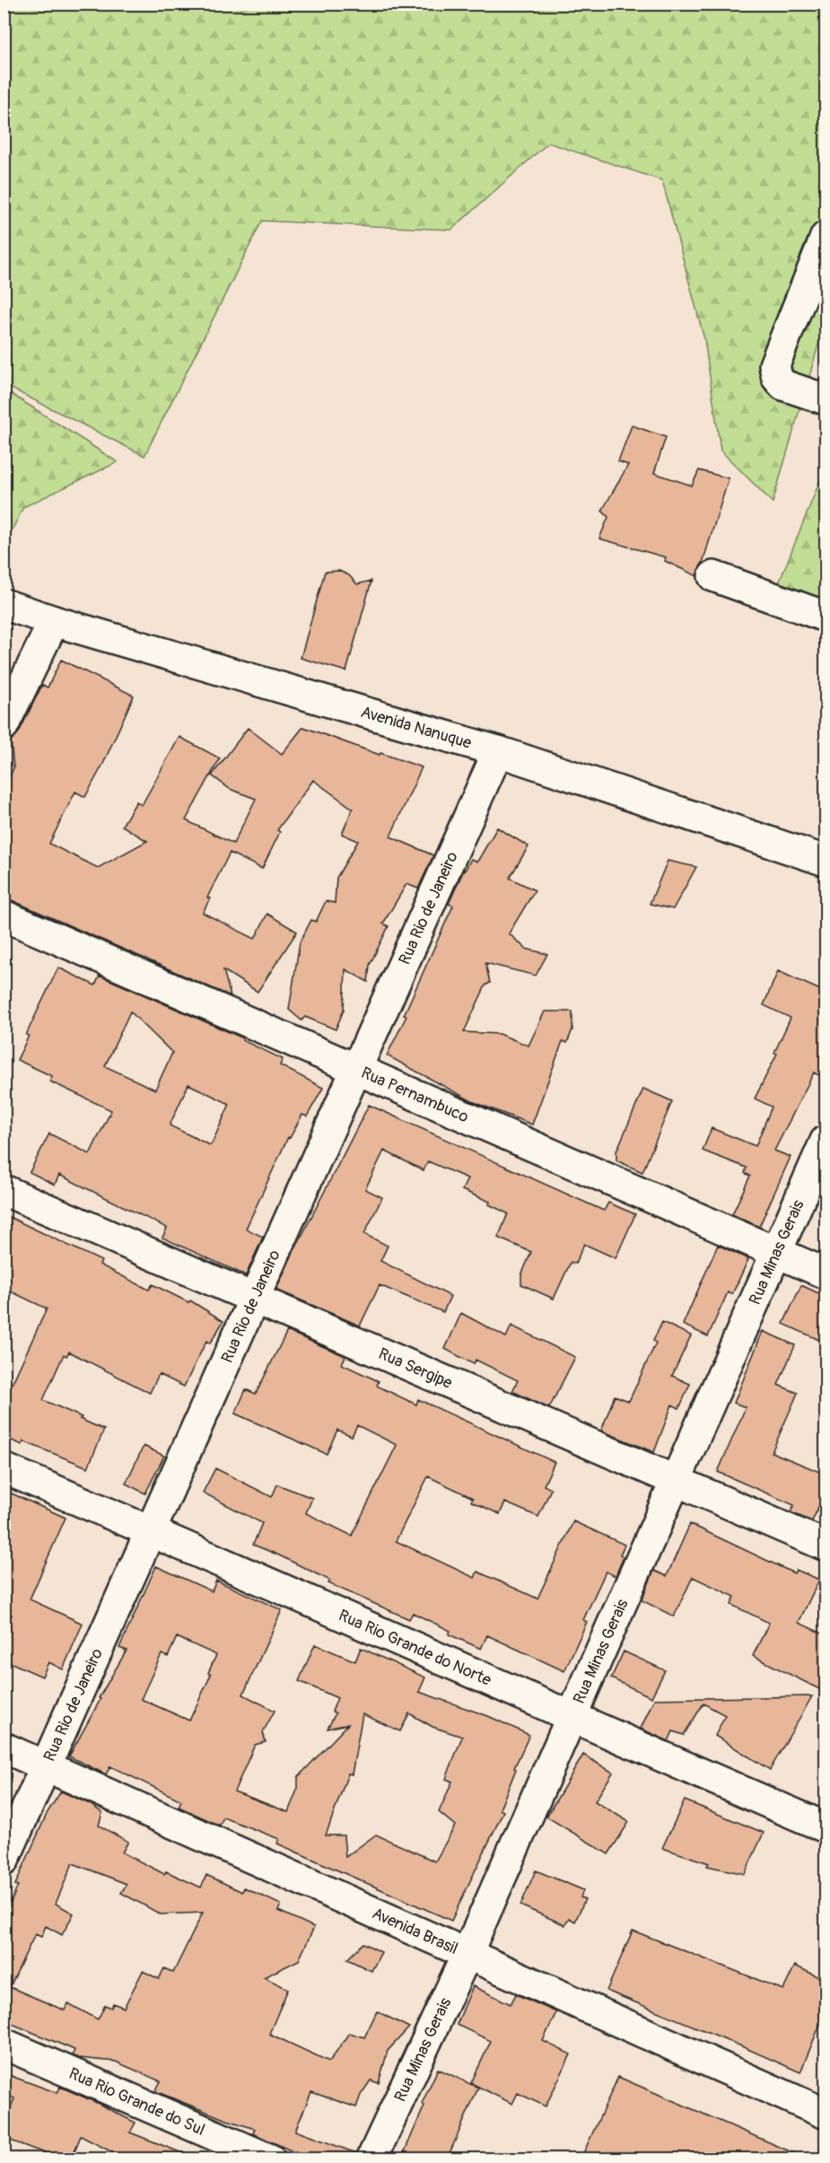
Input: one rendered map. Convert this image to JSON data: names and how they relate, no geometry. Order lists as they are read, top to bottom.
{
  "streets": {
    "street": [
      "Avenida Nanuque",
      "Rua Rio de Janeiro",
      "Rua Pernambuco",
      "Rua Minas Gerais",
      "Rua Sergipe",
      "Rua Rio Grande do Norte",
      "Avenida Brasil",
      "Rua Rio Grande do Sul"
    ]
  },
  "crossings": [
    ["Avenida Nanuque", "Rua Rio de Janeiro"],
    ["Rua Rio de Janeiro", "Rua Pernambuco"],
    ["Rua Rio de Janeiro", "Rua Sergipe"],
    ["Rua Rio de Janeiro", "Rua Rio Grande do Norte"],
    ["Rua Rio de Janeiro", "Avenida Brasil"],
    ["Rua Pernambuco", "Rua Minas Gerais"],
    ["Rua Minas Gerais", "Rua Sergipe"],
    ["Rua Minas Gerais", "Rua Rio Grande do Norte"],
    ["Rua Minas Gerais", "Avenida Brasil"]
  ]
}
